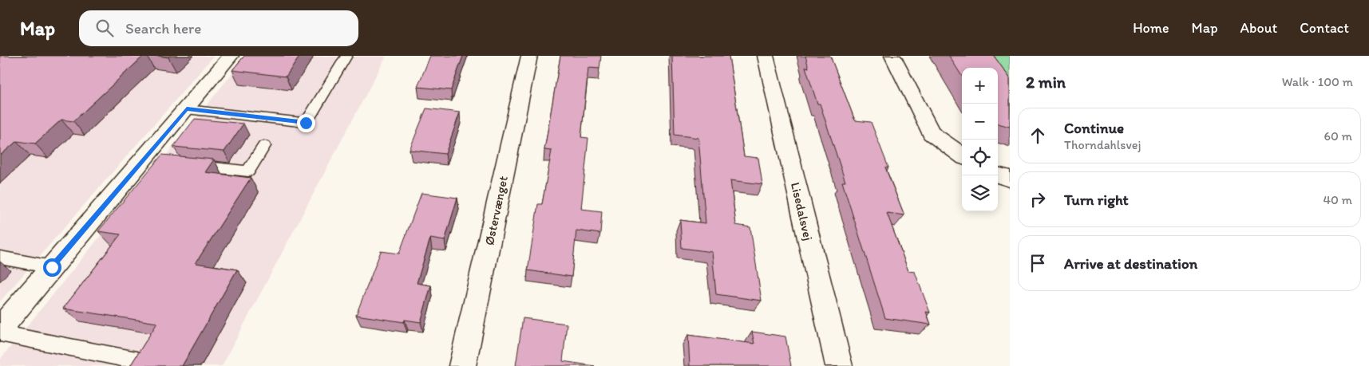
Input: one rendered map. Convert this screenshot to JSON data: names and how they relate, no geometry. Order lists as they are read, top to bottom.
{
  "streets": {
    "street": ["Østervænget", "Lisedalsvej"]
  },
  "page": {
    "header": "Map",
    "search": "Search here",
    "nav": [
      "Home",
      "Map",
      "About",
      "Contact"
    ],
    "heading": ["2 min", "Walk · 100 m"],
    "map_buttons": ["+", "−"],
    "list": [
      ["Continue", "Thorndahlsvej", "60 m"],
      ["Turn right", "40 m"],
      "Arrive at destination"
    ]
  }
}
